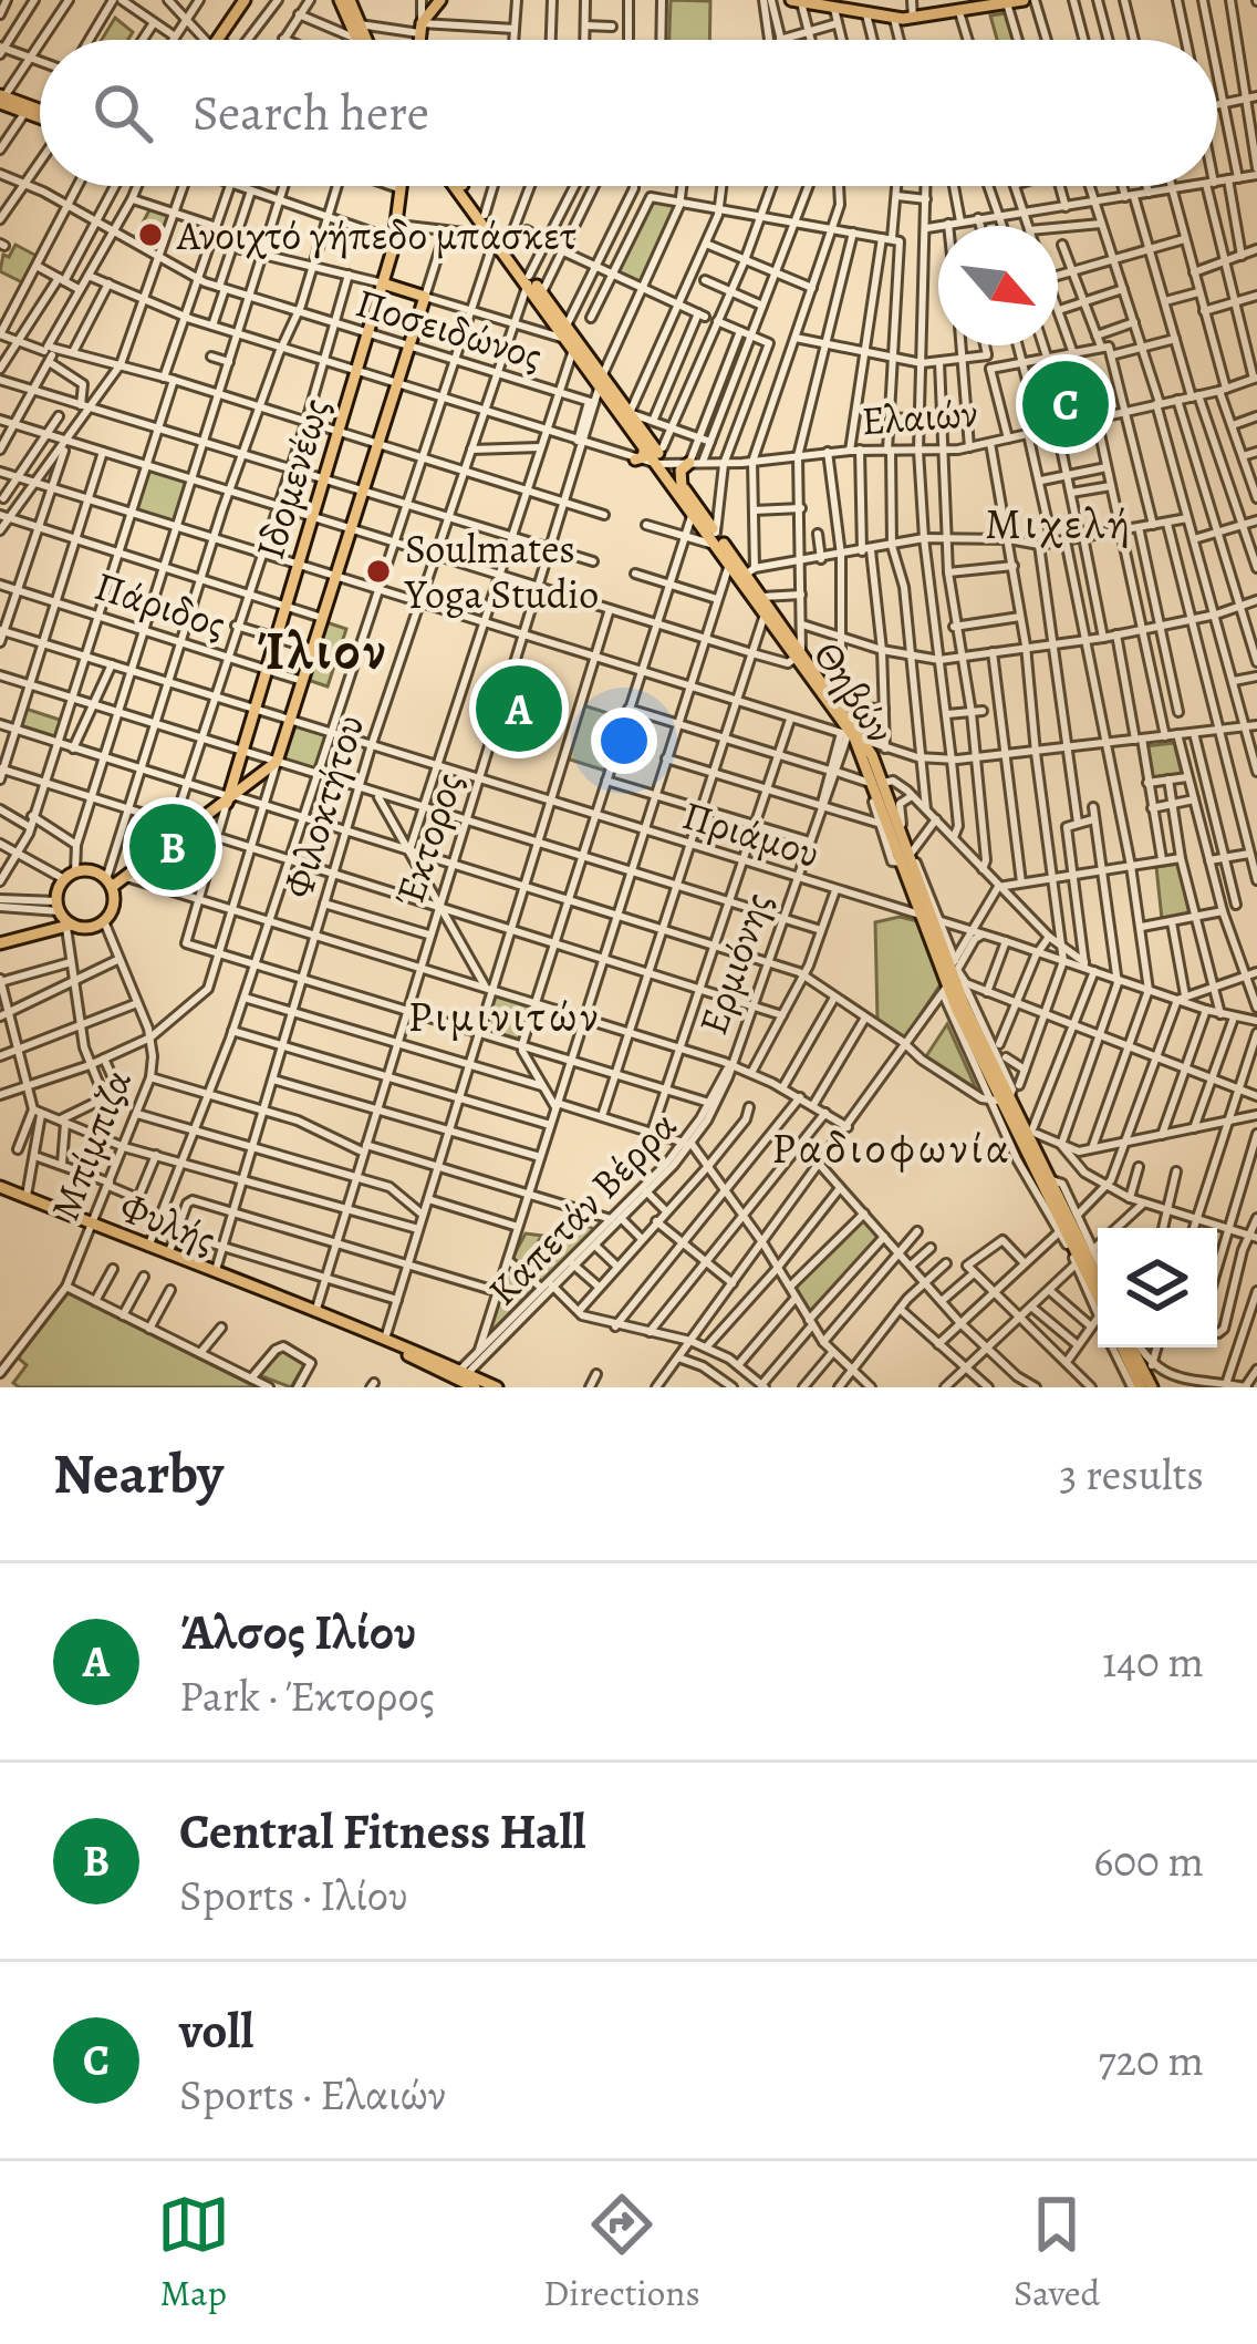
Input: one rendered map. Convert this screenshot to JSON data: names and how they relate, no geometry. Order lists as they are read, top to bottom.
{
  "streets": {
    "main road": ["Ιδομενέως", "Θηβών", "Φυλής"],
    "street": [
      "Ποσειδώνος",
      "Ελαιών",
      "Πάριδος",
      "Φιλοκτήτου",
      "Πριάμου",
      "Έκτορος",
      "Ερμιόνης",
      "Μπίμπιζα",
      "Καπετάν Βέρρα"
    ]
  },
  "crossings": [
    ["Ποσειδώνος", "Ιδομενέως"],
    ["Ποσειδώνος", "Φιλοκτήτου"],
    ["Ποσειδώνος", "Έκτορος"],
    ["Ελαιών", "Ιδομενέως"],
    ["Ελαιών", "Θηβών"],
    ["Ελαιών", "Φιλοκτήτου"],
    ["Ελαιών", "Έκτορος"],
    ["Ιδομενέως", "Πάριδος"],
    ["Ιδομενέως", "Πριάμου"],
    ["Θηβών", "Φιλοκτήτου"],
    ["Θηβών", "Πριάμου"],
    ["Θηβών", "Έκτορος"],
    ["Θηβών", "Ερμιόνης"],
    ["Φιλοκτήτου", "Πριάμου"],
    ["Φιλοκτήτου", "Φυλής"],
    ["Πριάμου", "Έκτορος"],
    ["Πριάμου", "Ερμιόνης"],
    ["Έκτορος", "Φυλής"],
    ["Ερμιόνης", "Καπετάν Βέρρα"],
    ["Μπίμπιζα", "Φυλής"],
    ["Καπετάν Βέρρα", "Φυλής"]
  ],
  "districts": [
    "Μιχελή",
    "Ίλιον",
    "Ριμινιτών",
    "Ραδιοφωνία"
  ],
  "places": ["Ανοιχτό γήπεδο μπάσκετ", "Soulmates Yoga Studio"],
  "north": "bottom right",
  "page": {
    "search": "Search here",
    "pins": ["C", "A", "B"],
    "heading": ["Nearby", "3 results"],
    "list": [
      {
        "mark": "A",
        "name": "Άλσος Ιλίου",
        "note": "Park · Έκτορος",
        "value": "140 m"
      },
      {
        "mark": "B",
        "name": "Central Fitness Hall",
        "note": "Sports · Ιλίου",
        "value": "600 m"
      },
      {
        "mark": "C",
        "name": "voll",
        "note": "Sports · Ελαιών",
        "value": "720 m"
      }
    ],
    "nav": ["Map", "Directions", "Saved"]
  }
}
